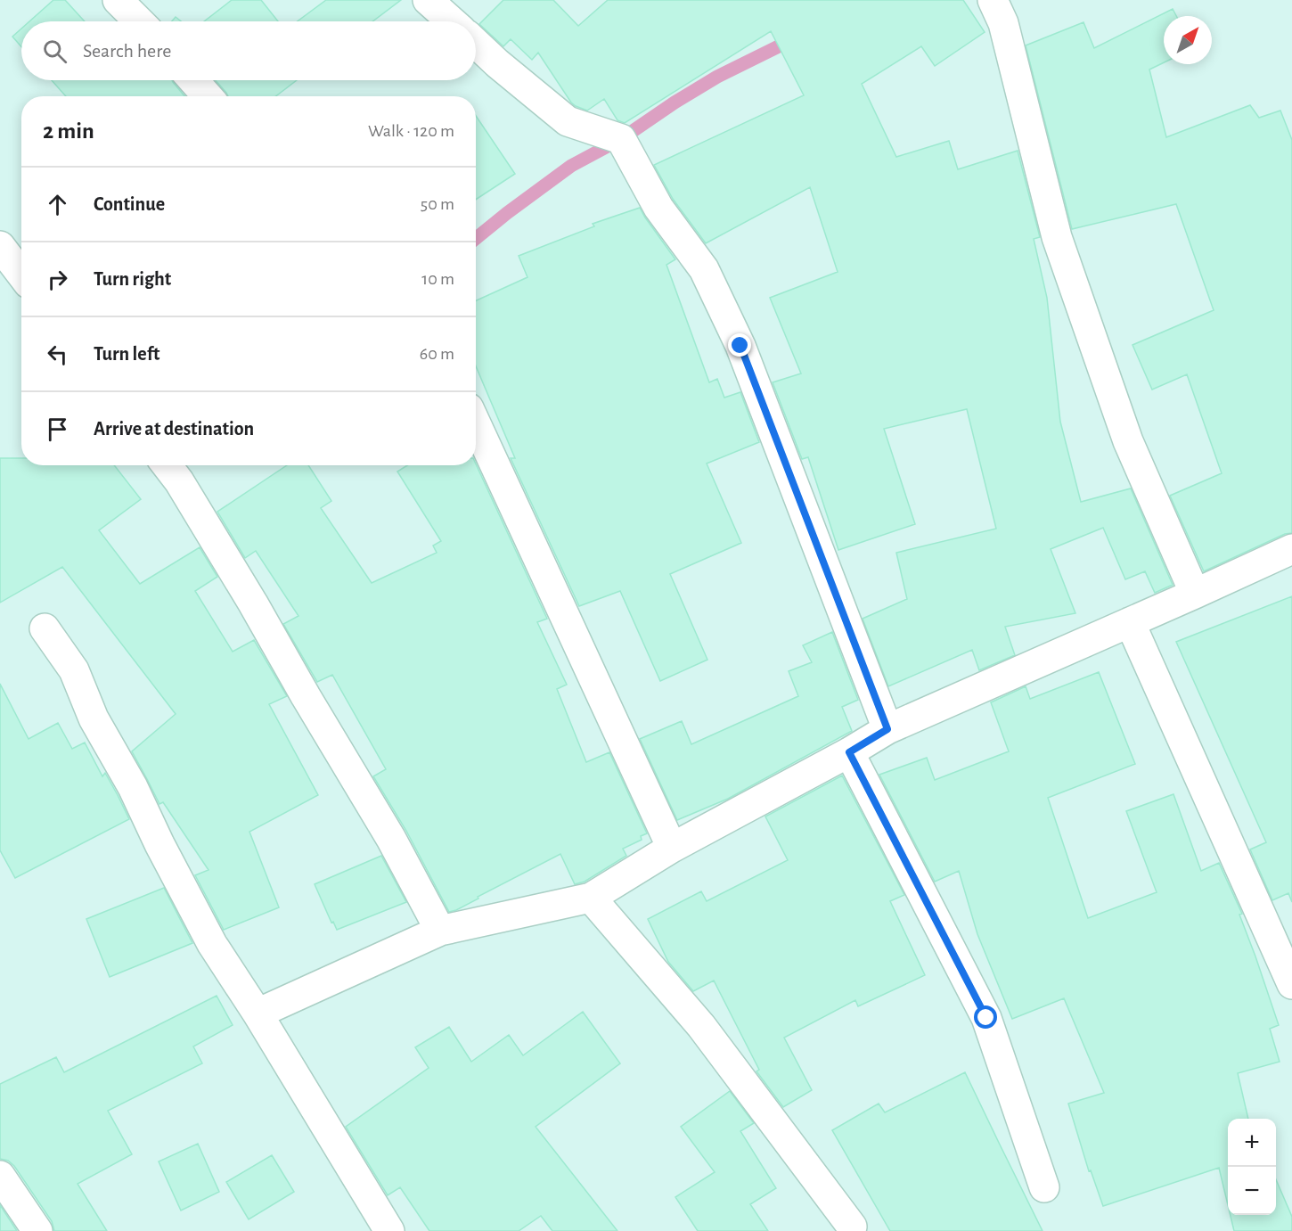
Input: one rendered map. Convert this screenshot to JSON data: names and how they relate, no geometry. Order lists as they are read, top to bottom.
{
  "north": "top right",
  "page": {
    "search": "Search here",
    "heading": ["2 min", "Walk · 120 m"],
    "list": [
      ["Continue", "50 m"],
      ["Turn right", "10 m"],
      ["Turn left", "60 m"],
      "Arrive at destination"
    ],
    "map_buttons": ["+", "−"]
  }
}
